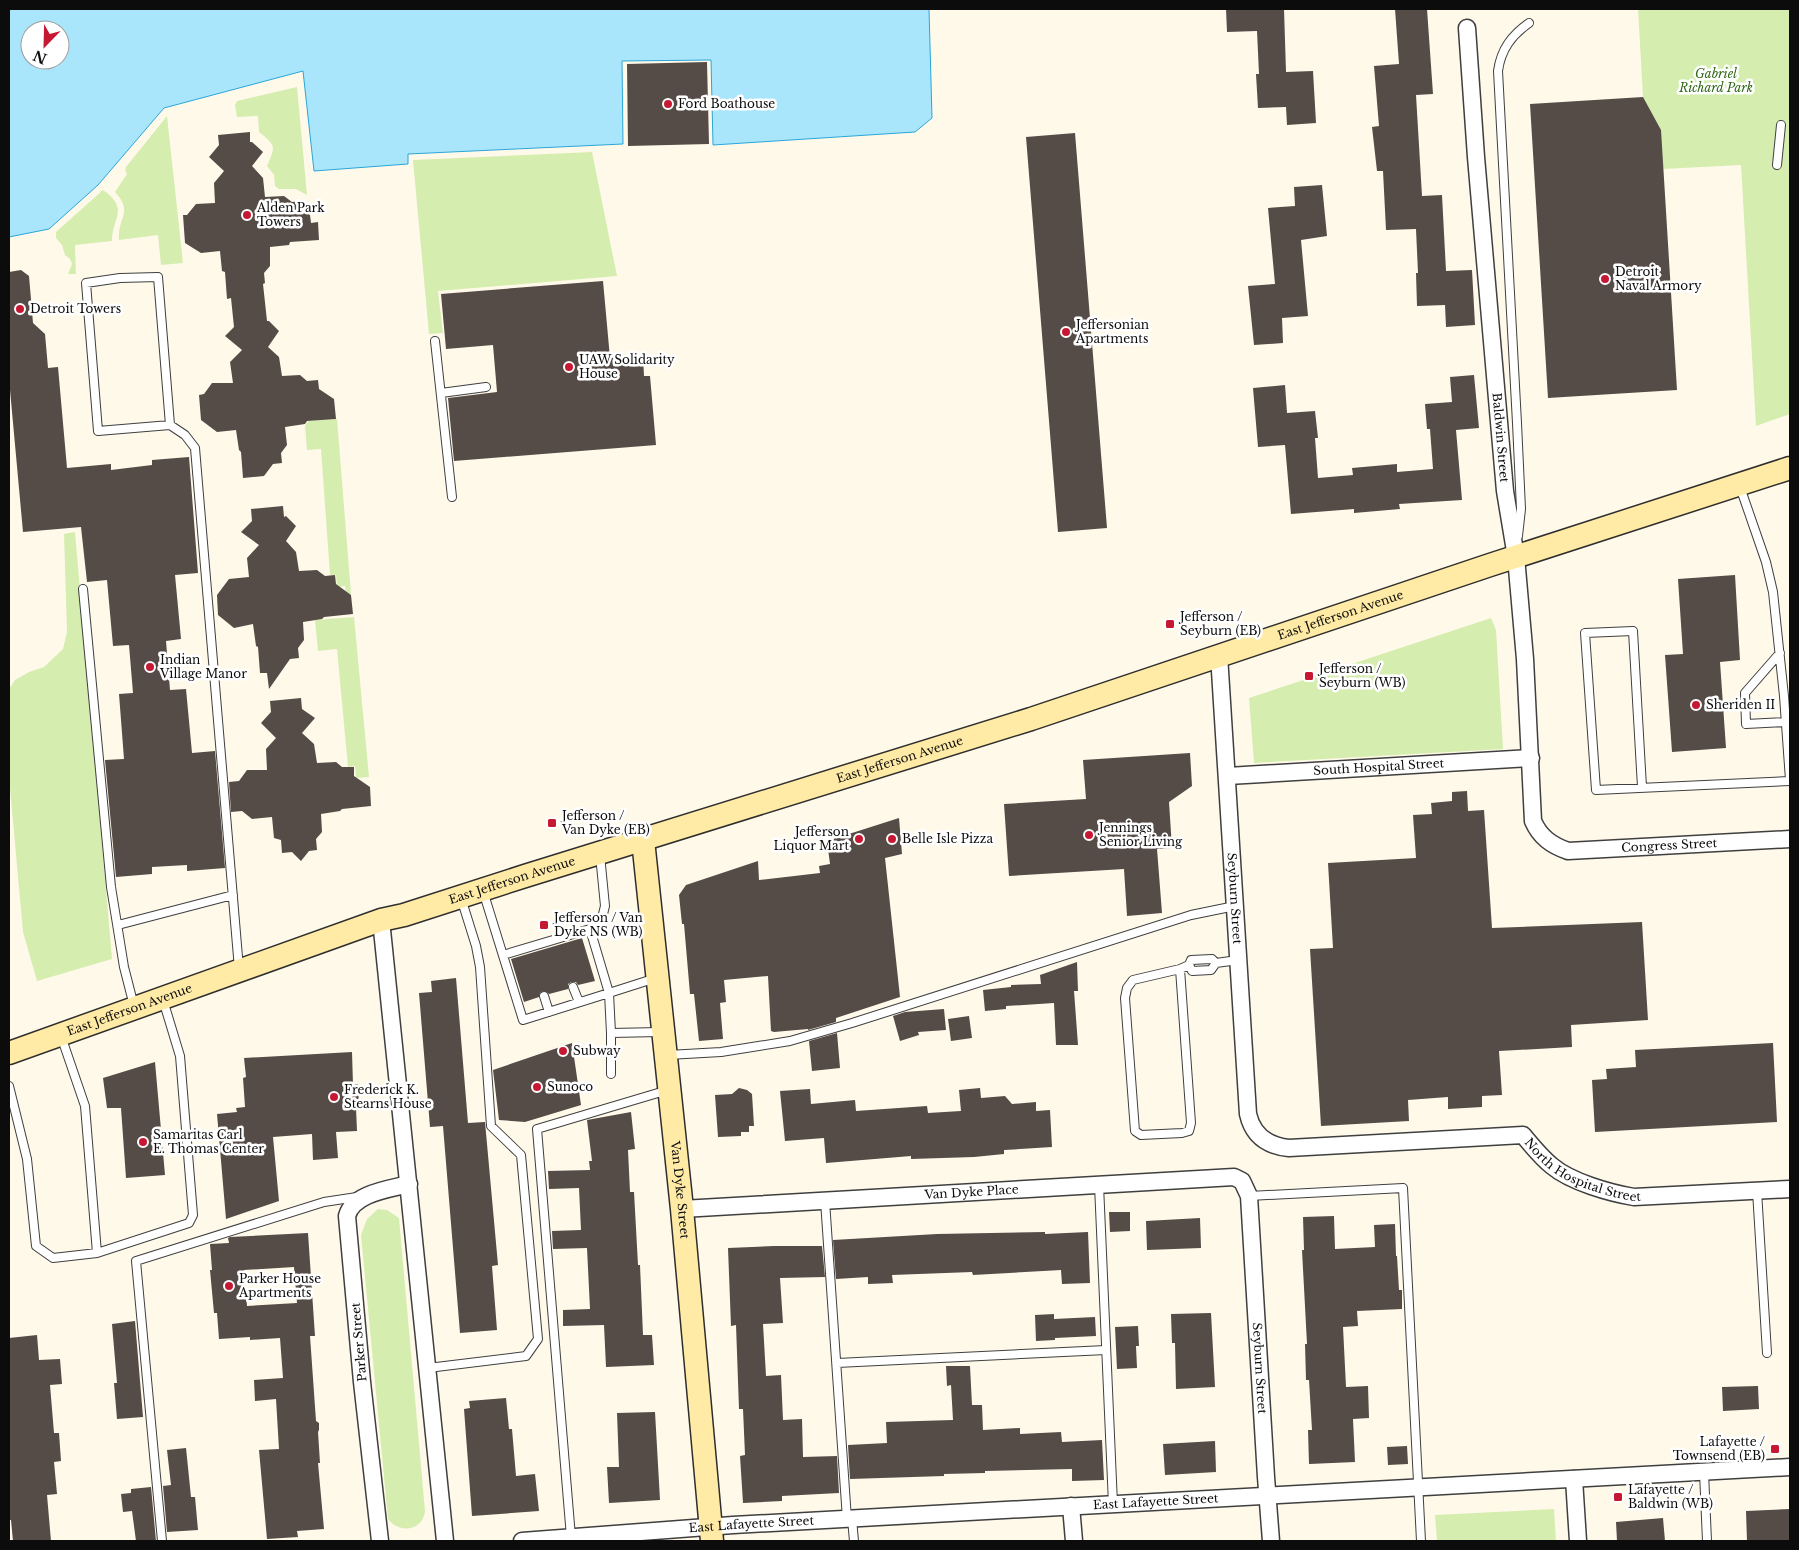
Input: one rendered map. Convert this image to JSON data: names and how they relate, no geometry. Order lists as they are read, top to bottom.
{
  "streets": {
    "main road": ["East Jefferson Avenue", "Van Dyke Street"],
    "street": [
      "Baldwin Street",
      "South Hospital Street",
      "Congress Street",
      "Seyburn Street",
      "North Hospital Street",
      "Van Dyke Place",
      "Parker Street",
      "East Lafayette Street"
    ]
  },
  "crossings": [
    ["Baldwin Street", "East Jefferson Avenue"],
    ["Baldwin Street", "South Hospital Street"],
    ["Baldwin Street", "Congress Street"],
    ["East Jefferson Avenue", "Seyburn Street"],
    ["East Jefferson Avenue", "Van Dyke Street"],
    ["South Hospital Street", "Seyburn Street"],
    ["Seyburn Street", "North Hospital Street"],
    ["Seyburn Street", "Van Dyke Place"],
    ["Seyburn Street", "East Lafayette Street"],
    ["Van Dyke Street", "Van Dyke Place"],
    ["Van Dyke Street", "East Lafayette Street"]
  ],
  "parks": ["Gabriel Richard Park"],
  "places": {
    "other": [
      "Ford Boathouse",
      "Alden Park Towers",
      "Detroit Naval Armory",
      "Detroit Towers",
      "Jeffersonian Apartments",
      "UAW Solidarity House",
      "Indian Village Manor",
      "Sheriden II",
      "Jennings Senior Living",
      "Jefferson Liquor Mart",
      "Belle Isle Pizza",
      "Subway",
      "Sunoco",
      "Frederick K. Stearns House",
      "Samaritas Carl E. Thomas Center",
      "Parker House Apartments"
    ],
    "transit": [
      "Jefferson / Seyburn (EB)",
      "Jefferson / Seyburn (WB)",
      "Jefferson / Van Dyke (EB)",
      "Jefferson / Van Dyke NS (WB)",
      "Lafayette / Townsend (EB)",
      "Lafayette / Baldwin (WB)"
    ]
  },
  "north": "bottom left"
}
